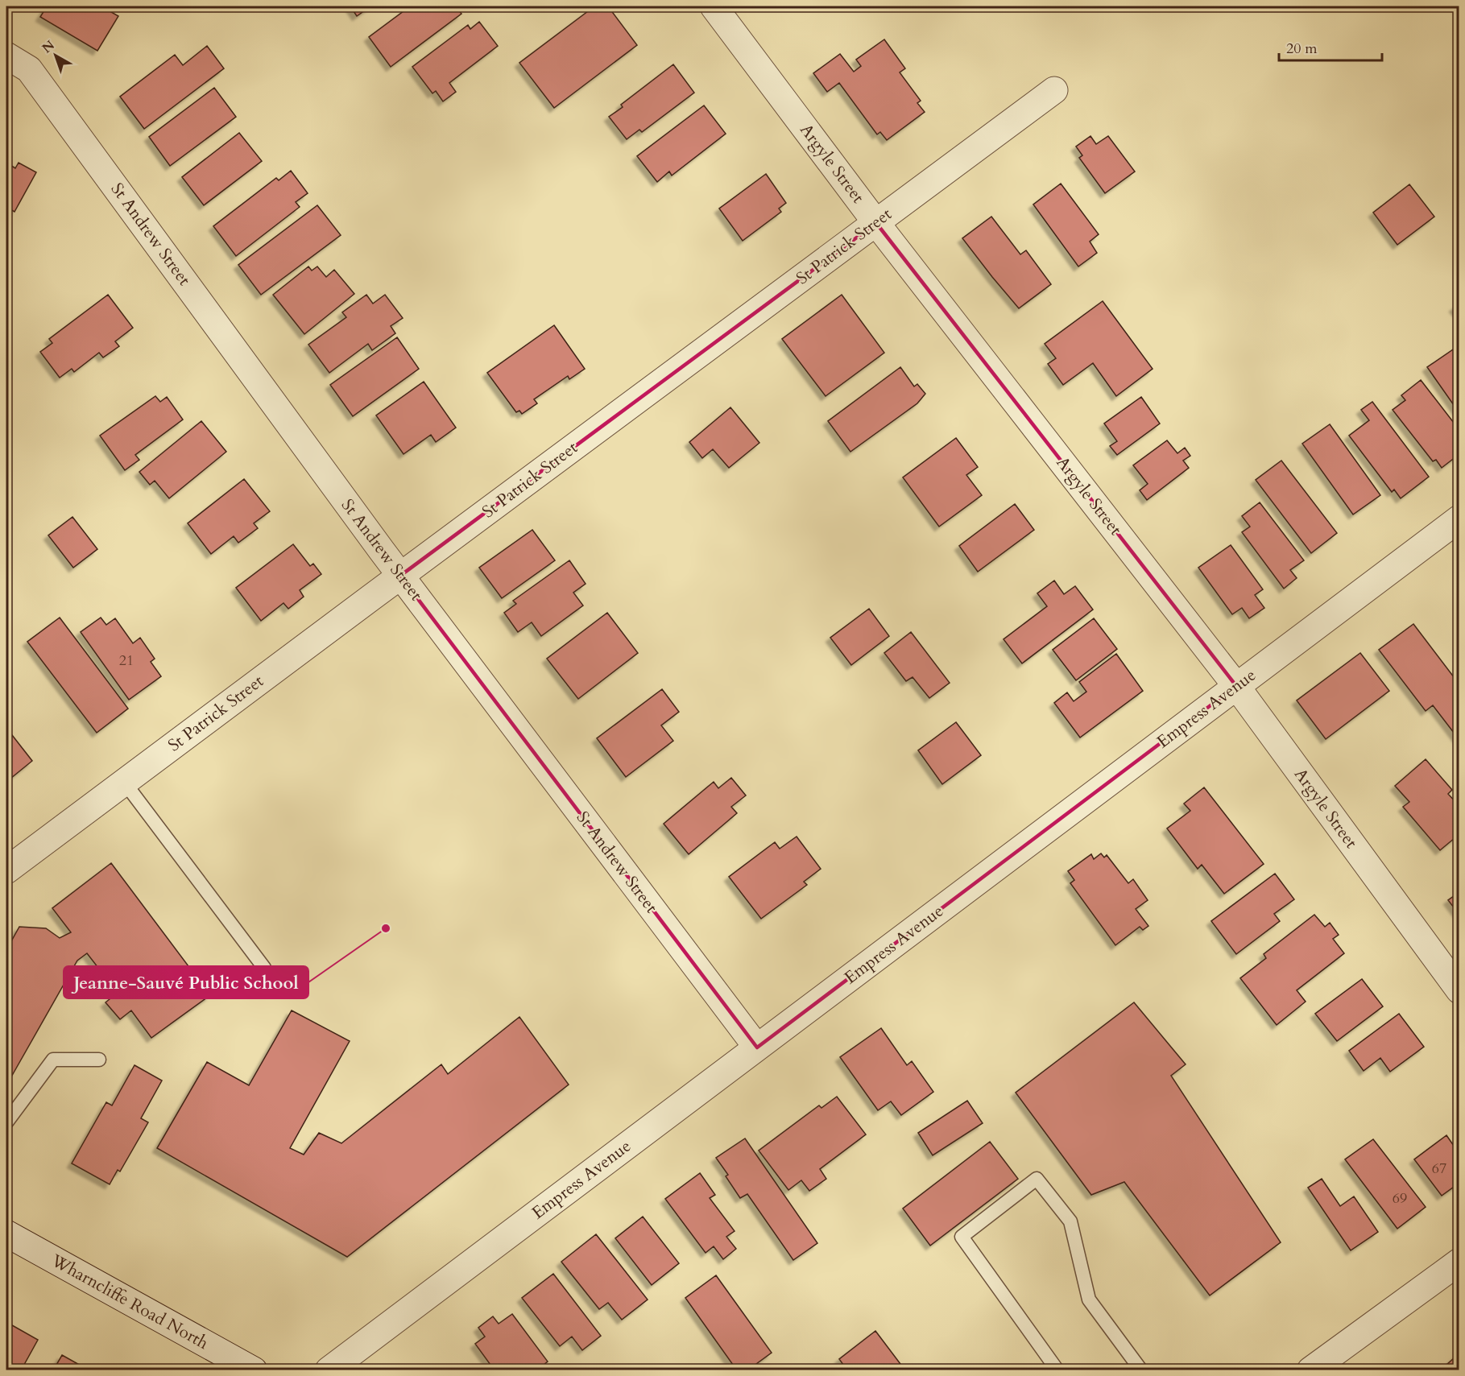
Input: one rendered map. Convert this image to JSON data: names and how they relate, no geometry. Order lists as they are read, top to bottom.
{
  "streets": {
    "street": [
      "Argyle Street",
      "St Andrew Street",
      "St Patrick Street",
      "Empress Avenue",
      "Wharncliffe Road North"
    ]
  },
  "crossings": [
    ["Argyle Street", "St Patrick Street"],
    ["Argyle Street", "Empress Avenue"],
    ["St Andrew Street", "St Patrick Street"],
    ["St Andrew Street", "Empress Avenue"]
  ],
  "places": ["Jeanne-Sauvé Public School"],
  "house_numbers": ["21", "67", "69"],
  "scale_bar": "20 m",
  "north": "top left"
}
